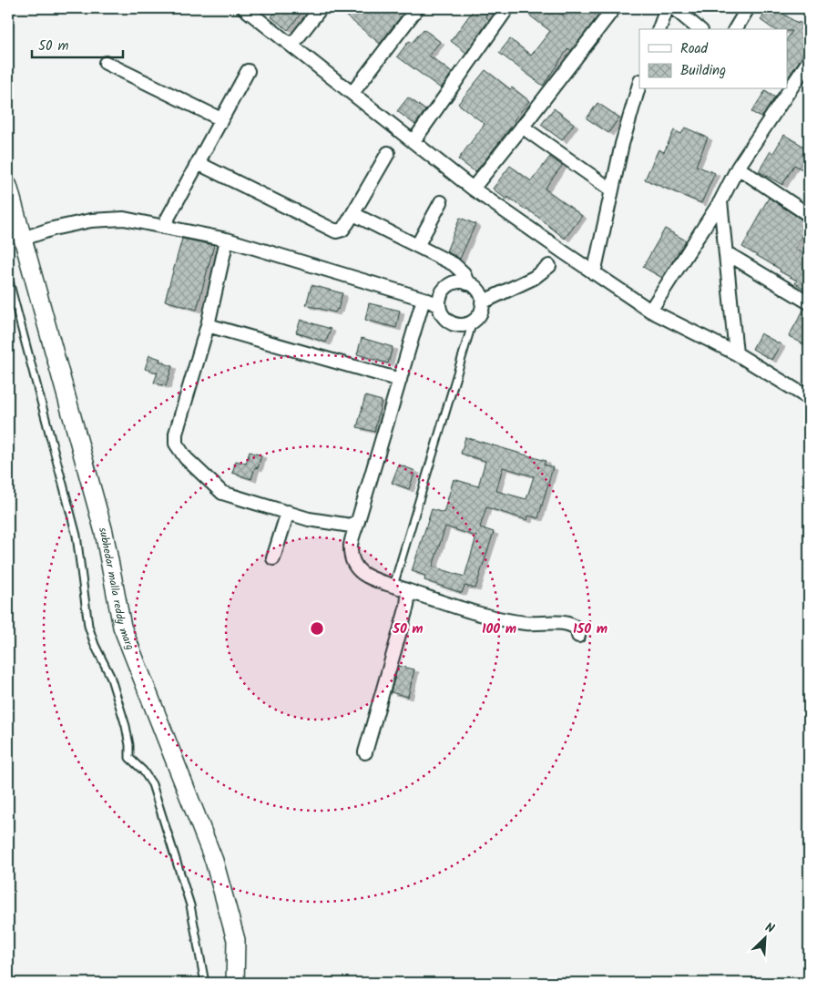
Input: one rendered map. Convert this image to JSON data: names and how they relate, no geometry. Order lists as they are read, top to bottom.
{
  "streets": {
    "main road": ["subhedar malla reddy marg"]
  },
  "legend": ["Road", "Building"],
  "scale_bar": "50 m",
  "north": "top right",
  "rings": ["50 m", "100 m", "150 m"]
}
